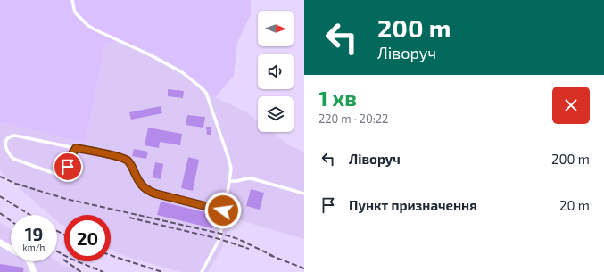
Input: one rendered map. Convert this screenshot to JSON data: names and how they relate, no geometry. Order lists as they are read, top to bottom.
{
  "north": "right",
  "page": {
    "turn": ["200 m", "Ліворуч"],
    "heading": ["1 хв", "220 m · 20:22"],
    "list": [
      {
        "name": "Ліворуч",
        "value": "200 m"
      },
      {
        "name": "Пункт призначення",
        "value": "20 m"
      }
    ],
    "speed": "19 km/h",
    "limit": "20"
  }
}
